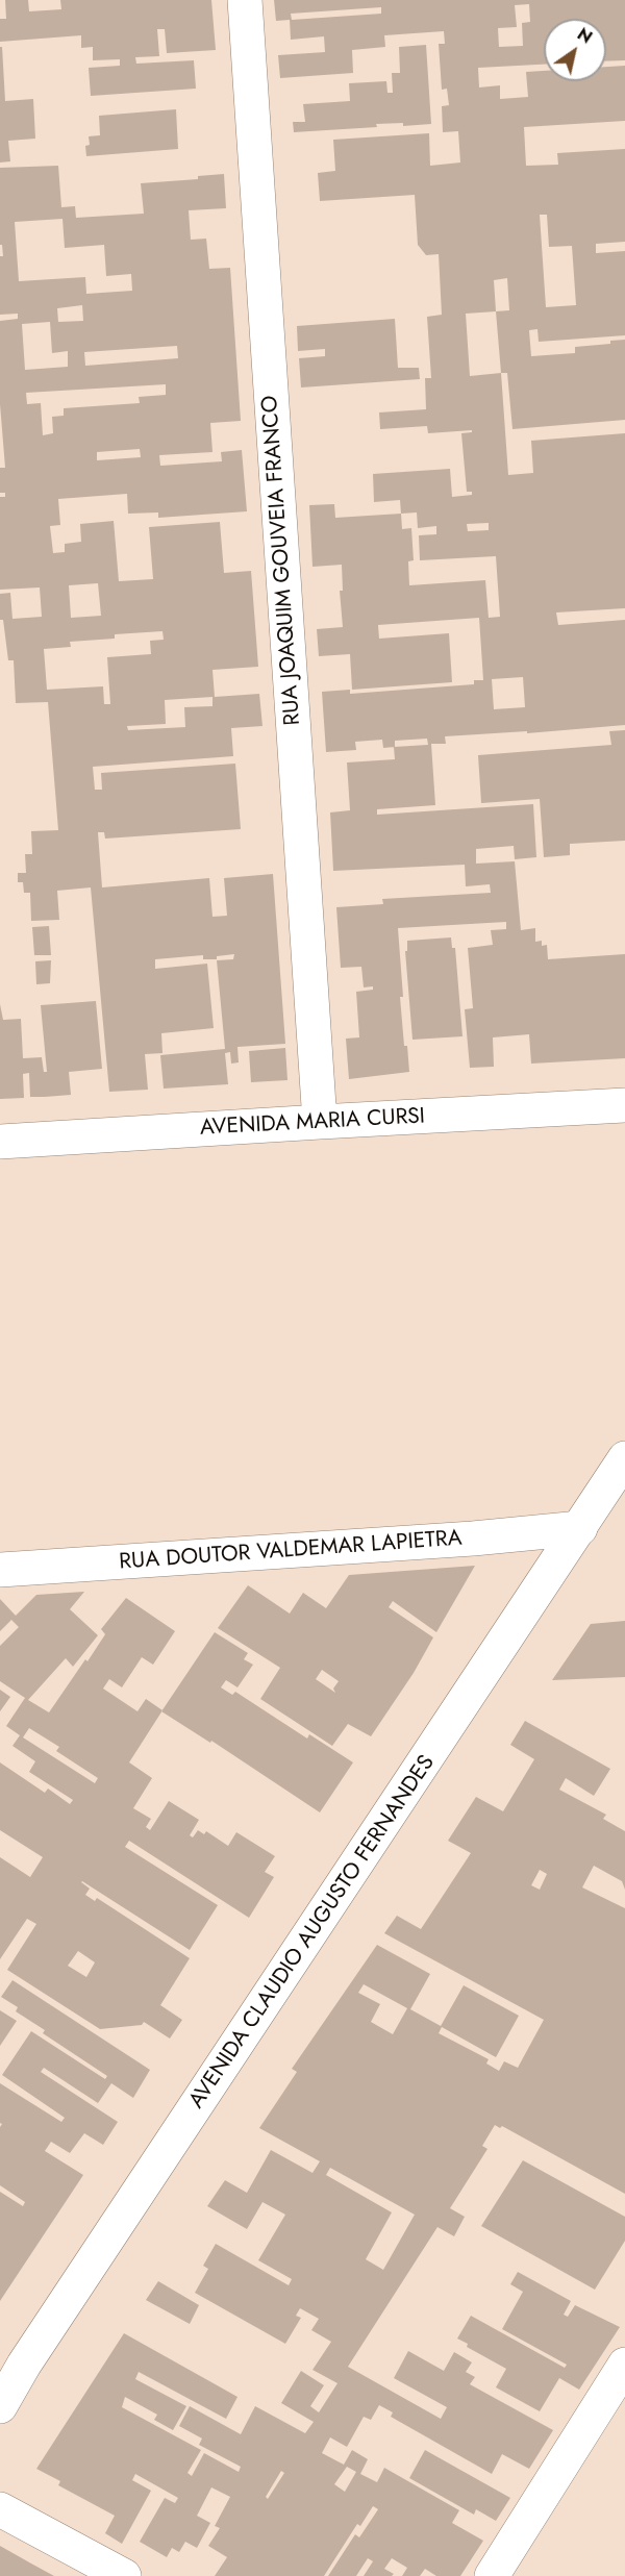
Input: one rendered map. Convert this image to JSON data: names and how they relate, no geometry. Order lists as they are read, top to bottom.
{
  "streets": {
    "street": [
      "RUA JOAQUIM GOUVEIA FRANCO",
      "AVENIDA MARIA CURSI",
      "RUA DOUTOR VALDEMAR LAPIETRA",
      "AVENIDA CLAUDIO AUGUSTO FERNANDES"
    ]
  },
  "crossings": [
    ["RUA JOAQUIM GOUVEIA FRANCO", "AVENIDA MARIA CURSI"],
    ["RUA DOUTOR VALDEMAR LAPIETRA", "AVENIDA CLAUDIO AUGUSTO FERNANDES"]
  ],
  "north": "top right"
}
